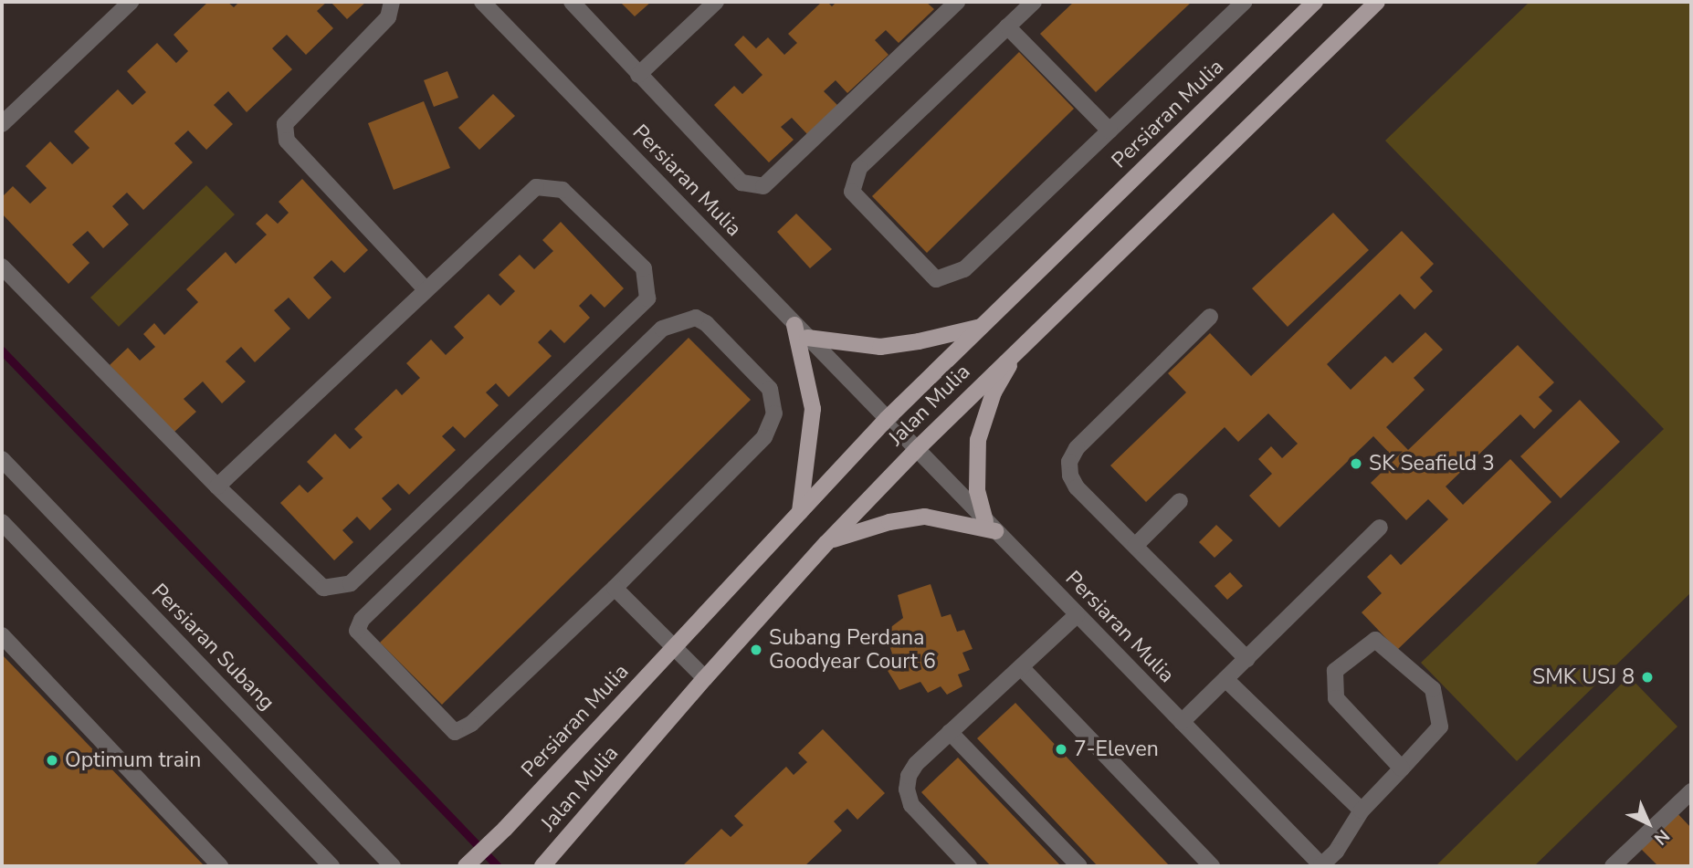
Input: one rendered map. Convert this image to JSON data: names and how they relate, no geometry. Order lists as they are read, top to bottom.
{
  "streets": {
    "main road": ["Persiaran Mulia", "Jalan Mulia"],
    "street": ["Persiaran Subang"]
  },
  "crossings": [
    ["Persiaran Mulia", "Jalan Mulia"]
  ],
  "places": [
    "SK Seafield 3",
    "Subang Perdana Goodyear Court 6",
    "SMK USJ 8",
    "7-Eleven",
    "Optimum train"
  ],
  "north": "bottom right"
}
